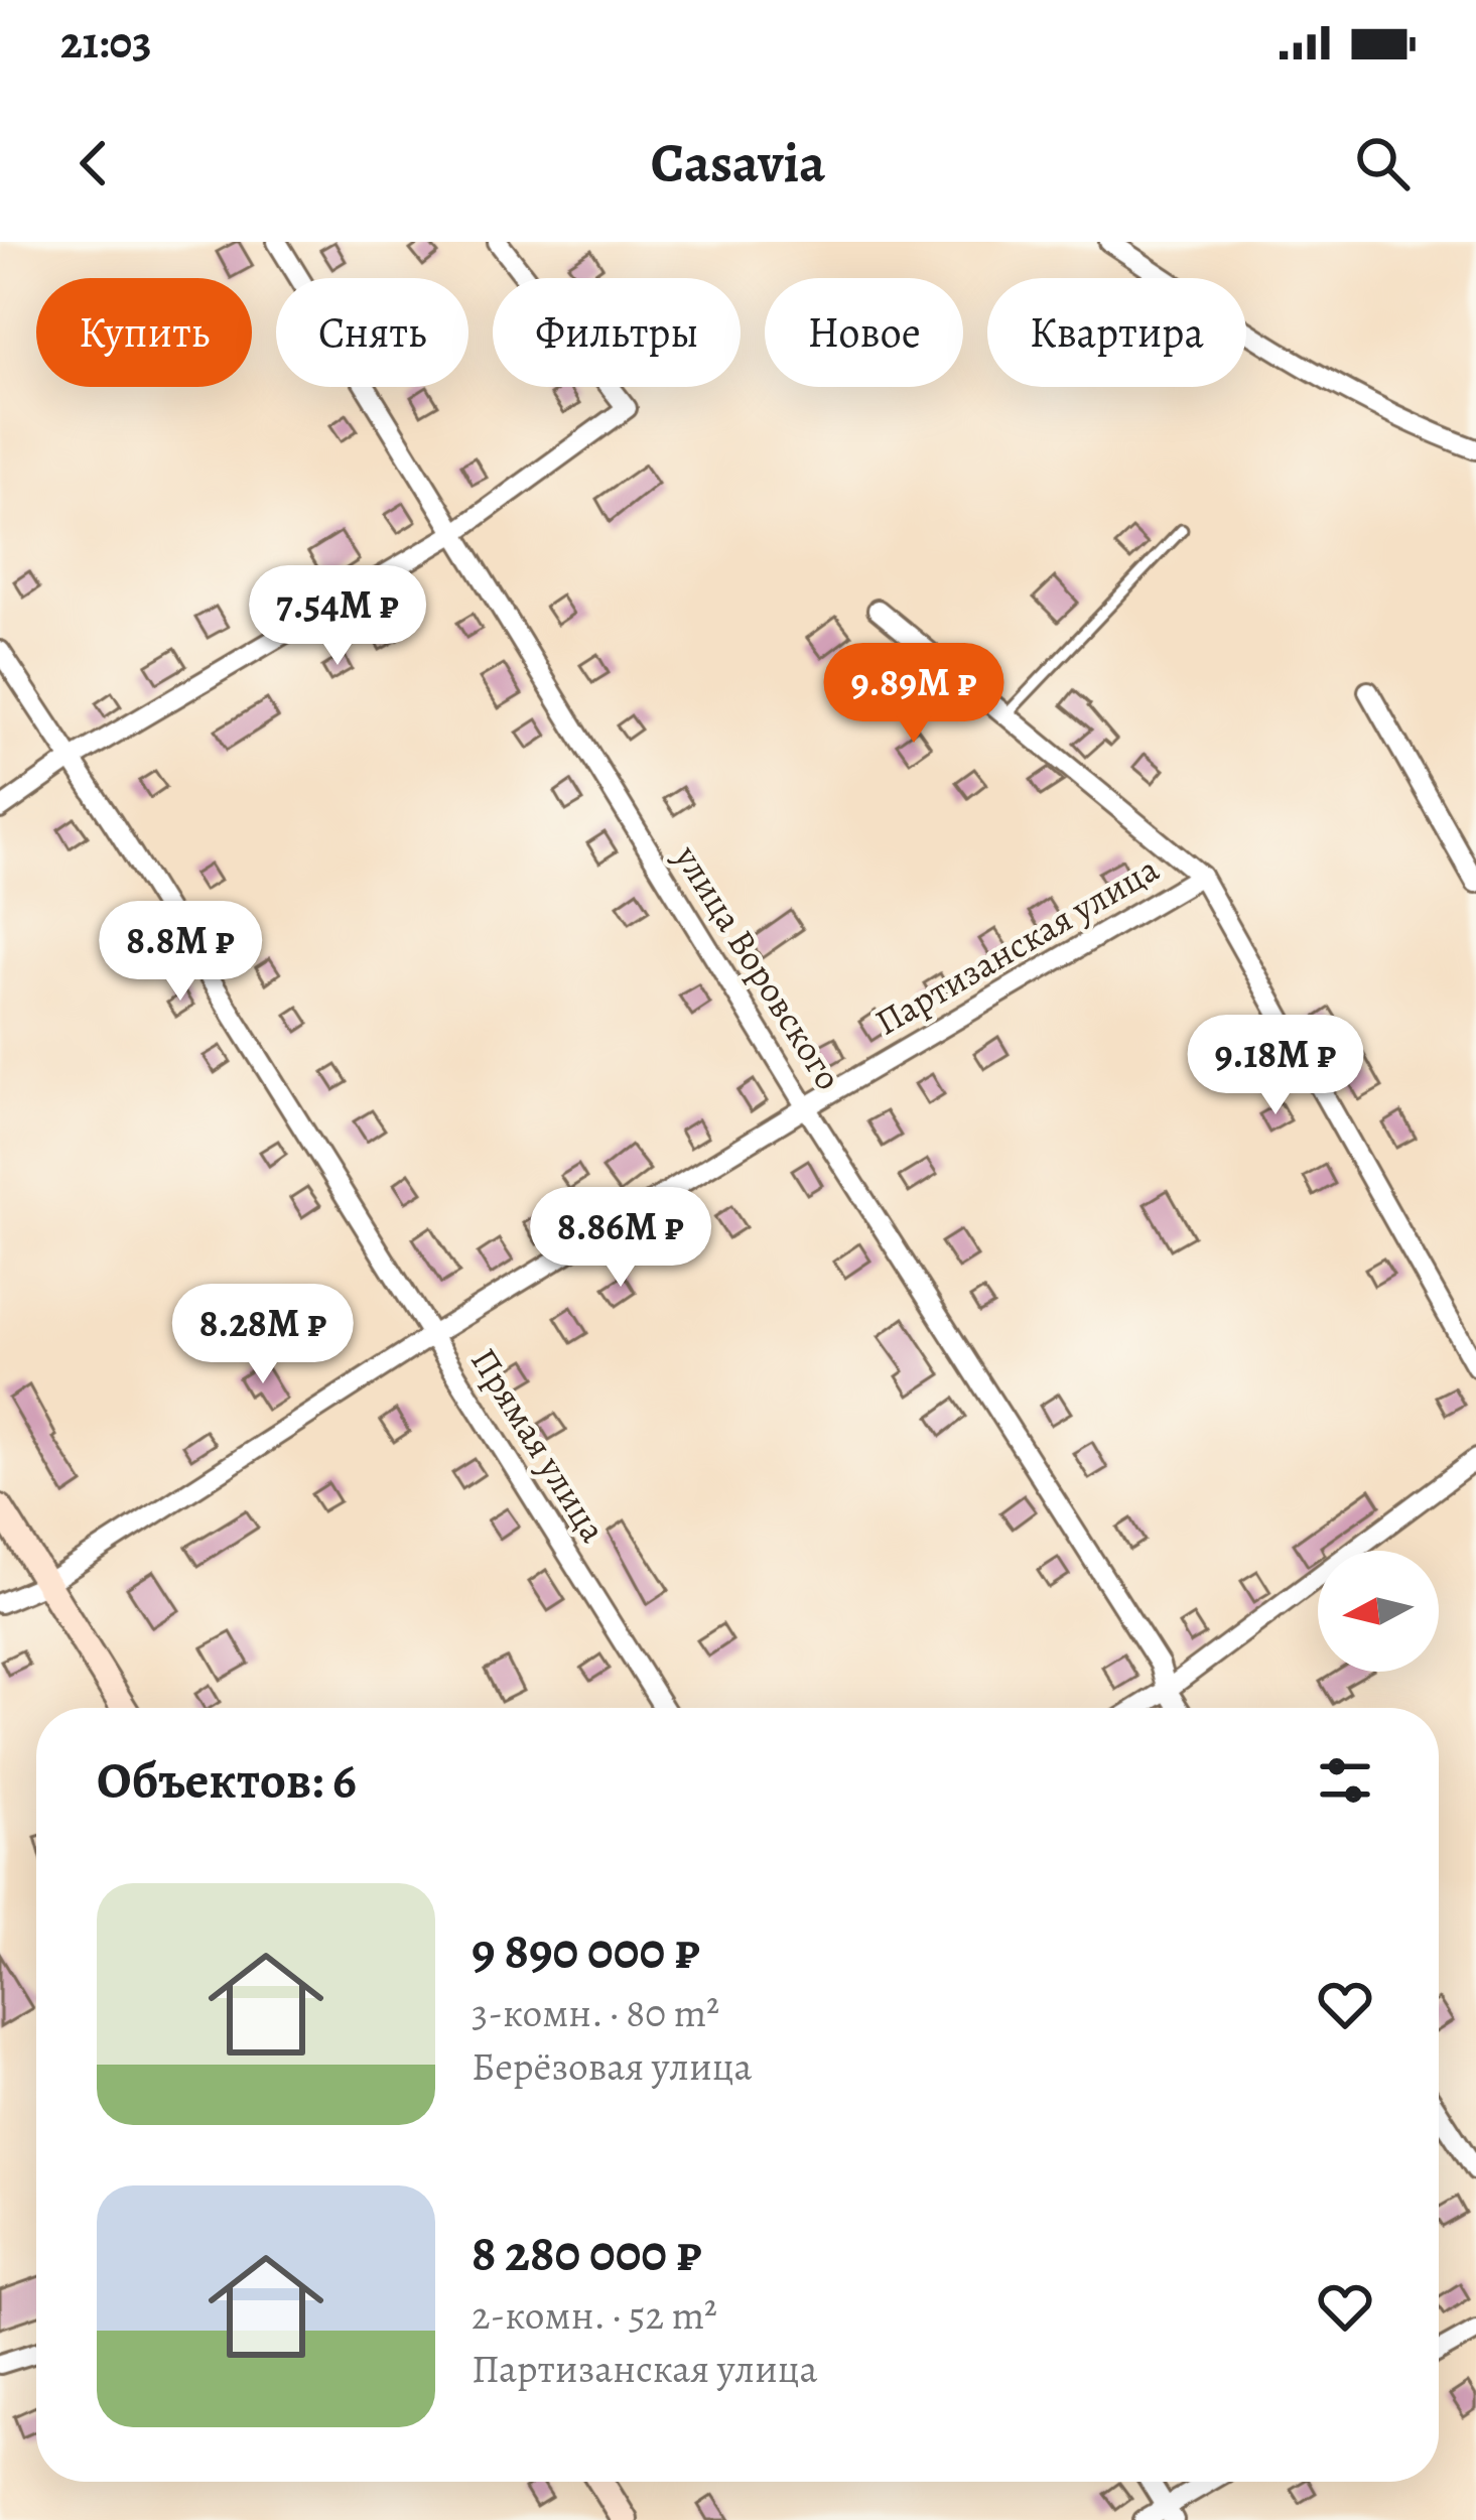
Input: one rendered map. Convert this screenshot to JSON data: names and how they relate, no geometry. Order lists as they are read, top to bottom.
{
  "streets": {
    "street": ["Партизанская улица", "улица Воровского", "Прямая улица"]
  },
  "crossings": [
    ["Партизанская улица", "улица Воровского"],
    ["Партизанская улица", "Прямая улица"]
  ],
  "north": "left",
  "page": {
    "status": "21:03",
    "header": "Casavia",
    "chip": [
      "Купить",
      "Снять",
      "Фильтры",
      "Новое",
      "Квартира"
    ],
    "price": [
      "7.54M ₽",
      "9.89M ₽",
      "8.8M ₽",
      "9.18M ₽",
      "8.86M ₽",
      "8.28M ₽"
    ],
    "heading": "Объектов: 6",
    "list": [
      {
        "name": "9 890 000 ₽",
        "note": "3-комн. · 80 m² · Берёзовая улица"
      },
      {
        "name": "8 280 000 ₽",
        "note": "2-комн. · 52 m² · Партизанская улица"
      }
    ]
  }
}
